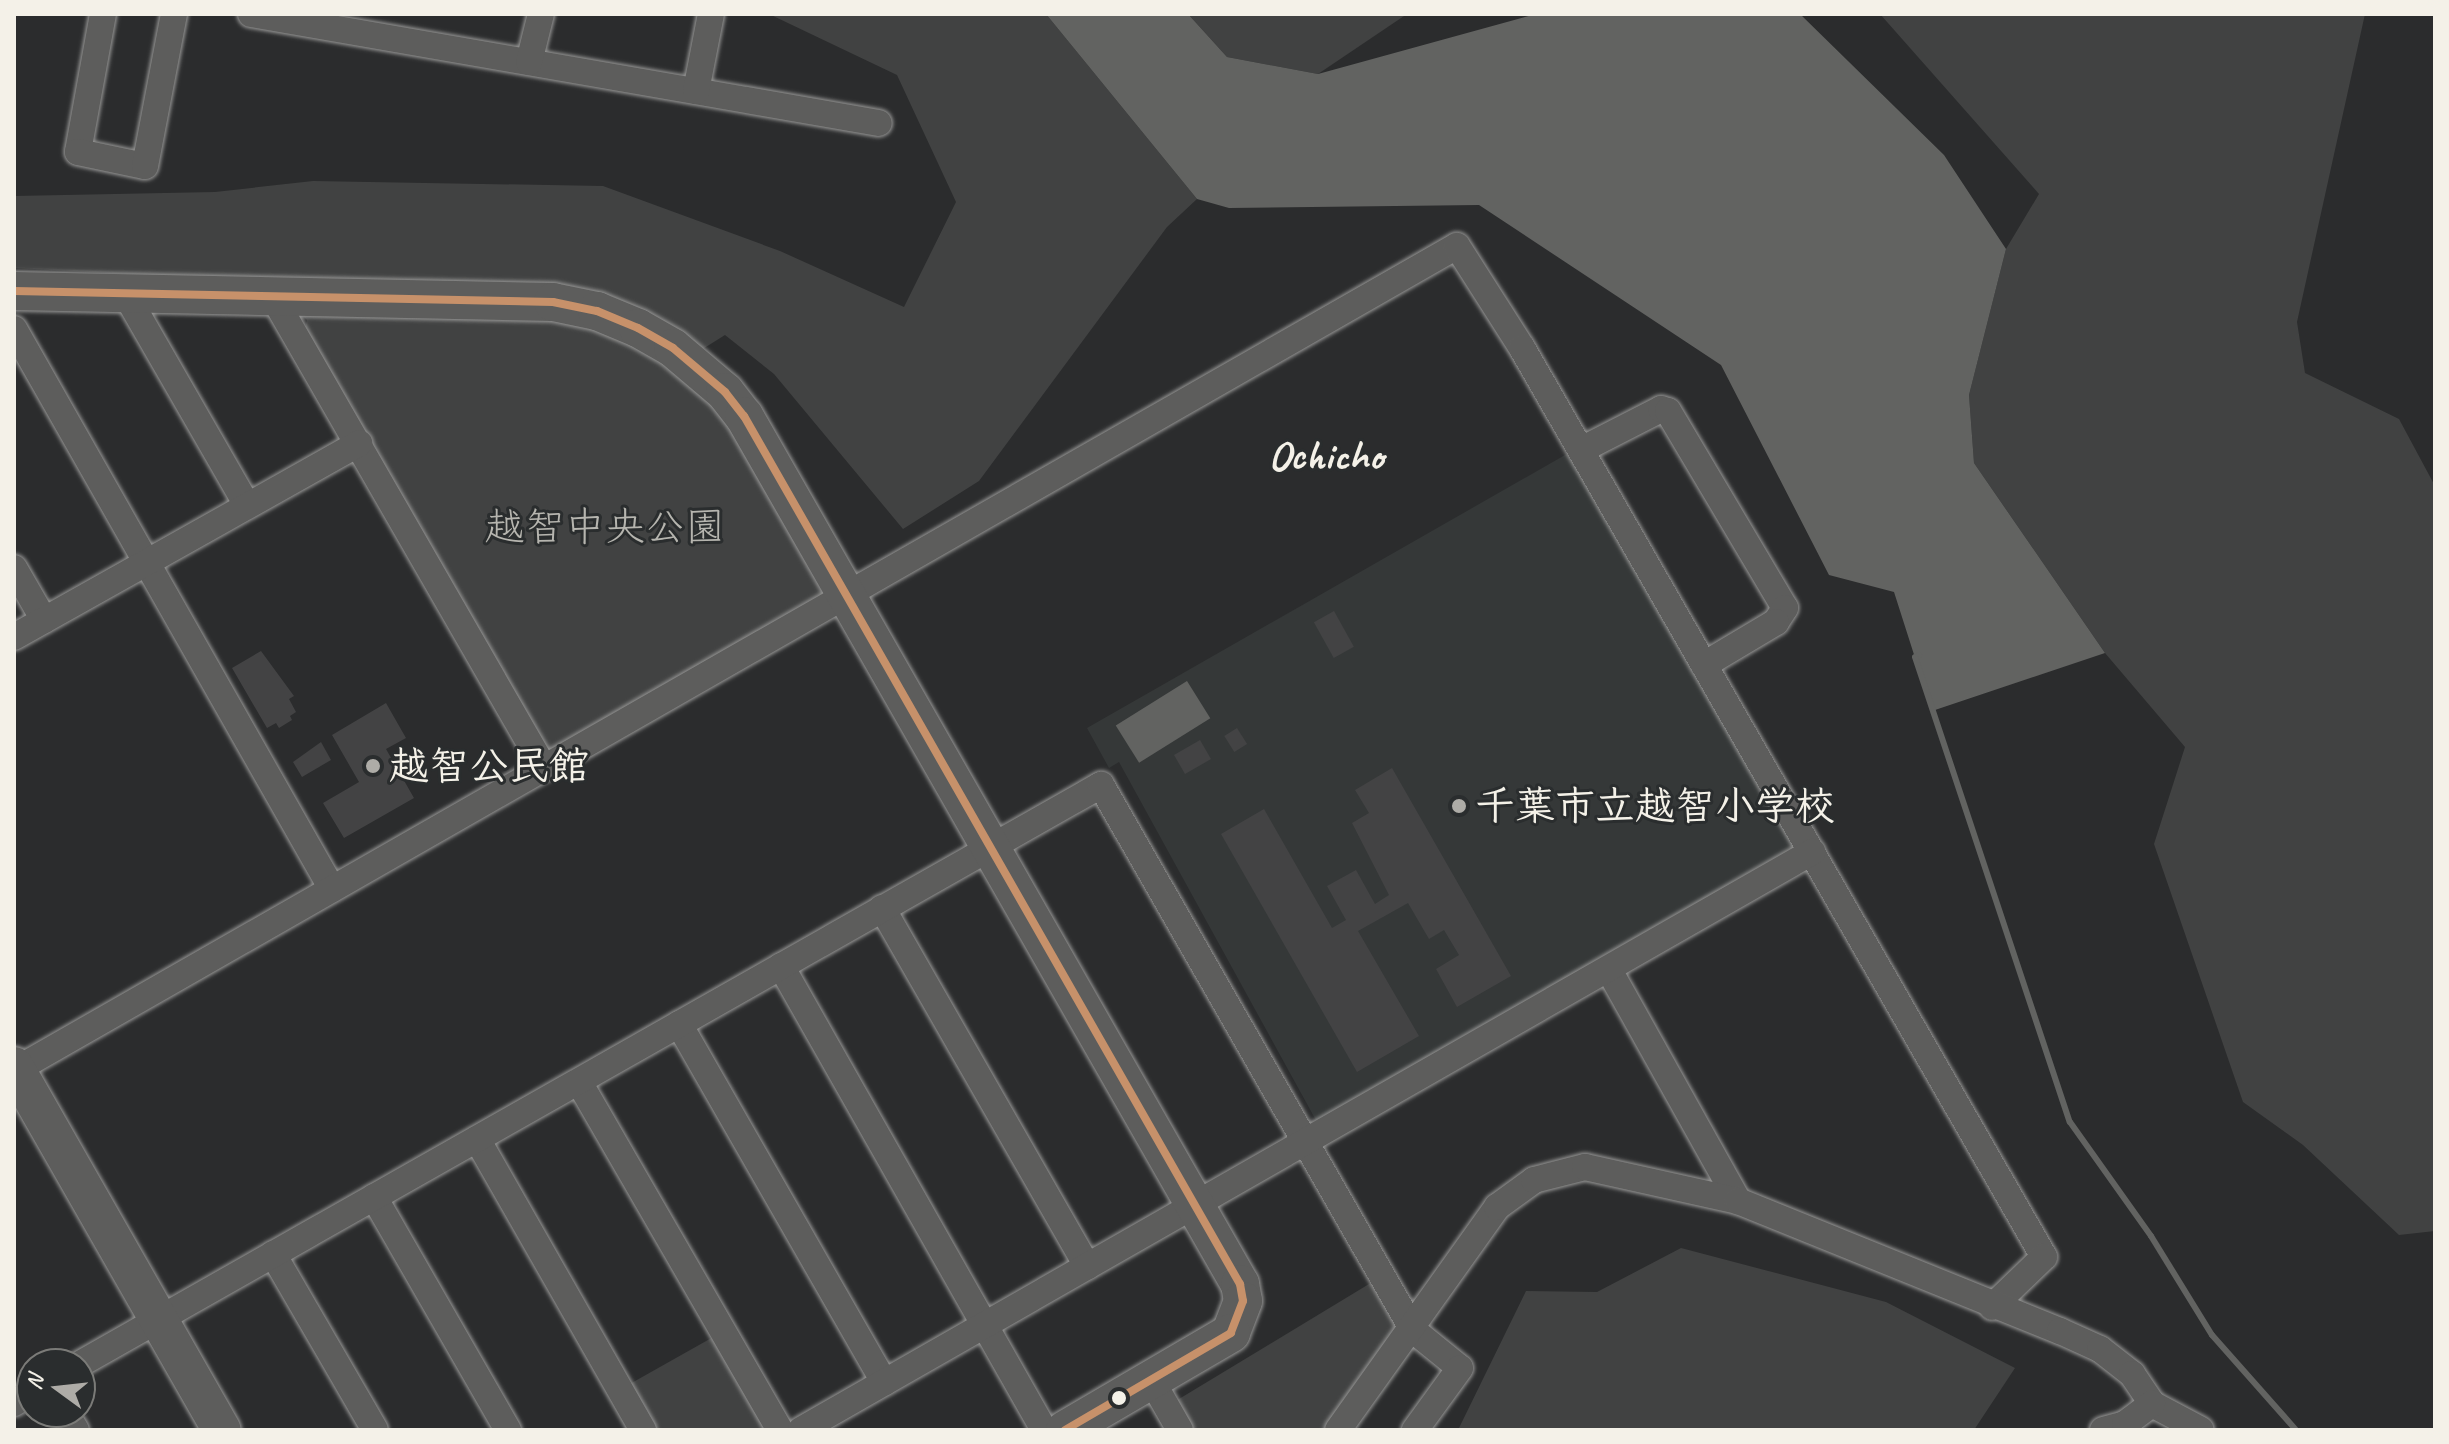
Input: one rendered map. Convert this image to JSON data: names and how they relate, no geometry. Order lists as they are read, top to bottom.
{
  "districts": ["Ochicho"],
  "parks": ["越智中央公園"],
  "places": ["越智公民館", "千葉市立越智小学校"],
  "north": "left"
}
